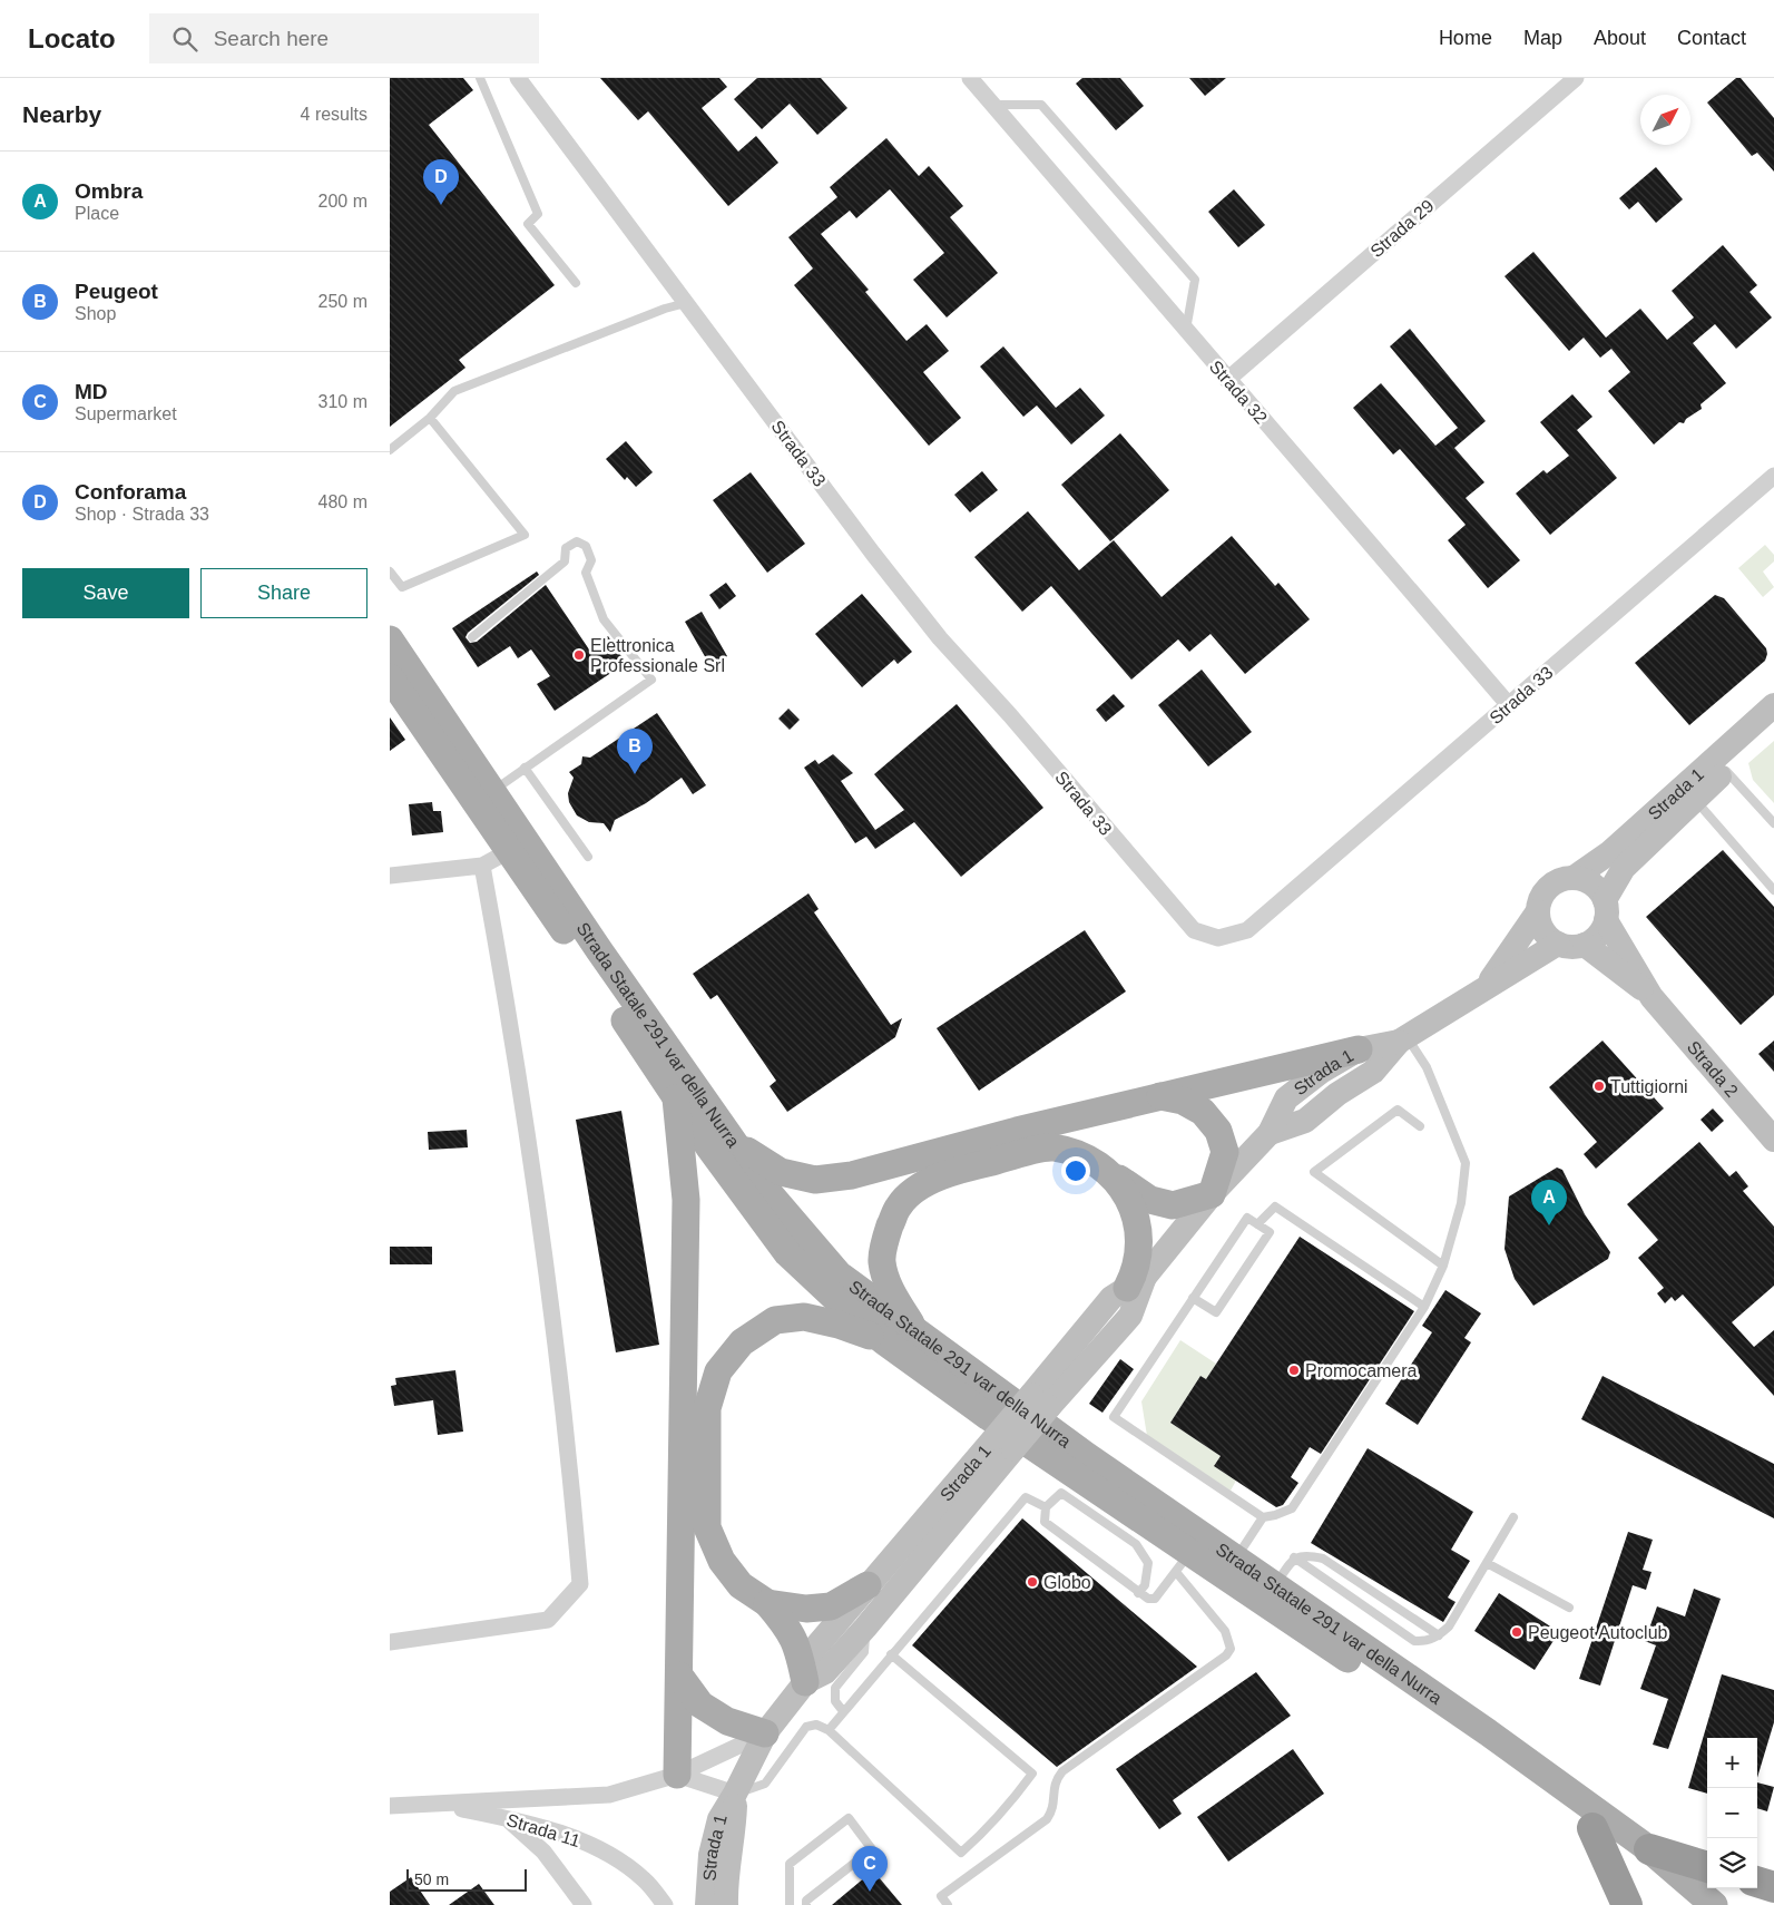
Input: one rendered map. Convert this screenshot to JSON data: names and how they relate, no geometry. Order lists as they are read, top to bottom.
{
  "streets": {
    "main road": ["Strada Statale 291 var della Nurra"],
    "street": [
      "Strada 29",
      "Strada 32",
      "Strada 33",
      "Strada 1",
      "Strada 2",
      "Strada 11"
    ]
  },
  "crossings": [
    ["Strada 29", "Strada 32"],
    ["Strada 32", "Strada 33"],
    ["Strada 1", "Strada 2"],
    ["Strada 1", "Strada 11"]
  ],
  "places": [
    "Elettronica Professionale Srl",
    "Tuttigiorni",
    "Promocamera",
    "Globo",
    "Peugeot Autoclub"
  ],
  "scale_bar": "50 m",
  "north": "top right",
  "page": {
    "header": "Locato",
    "search": "Search here",
    "nav": [
      "Home",
      "Map",
      "About",
      "Contact"
    ],
    "heading": ["Nearby", "4 results"],
    "list": [
      {
        "mark": "A",
        "name": "Ombra",
        "note": "Place",
        "value": "200 m"
      },
      {
        "mark": "B",
        "name": "Peugeot",
        "note": "Shop",
        "value": "250 m"
      },
      {
        "mark": "C",
        "name": "MD",
        "note": "Supermarket",
        "value": "310 m"
      },
      {
        "mark": "D",
        "name": "Conforama",
        "note": "Shop · Strada 33",
        "value": "480 m"
      }
    ],
    "pins": [
      "D",
      "B",
      "A",
      "C"
    ],
    "buttons": ["Save", "Share"],
    "map_buttons": ["+", "−"],
    "scale": "50 m"
  }
}
